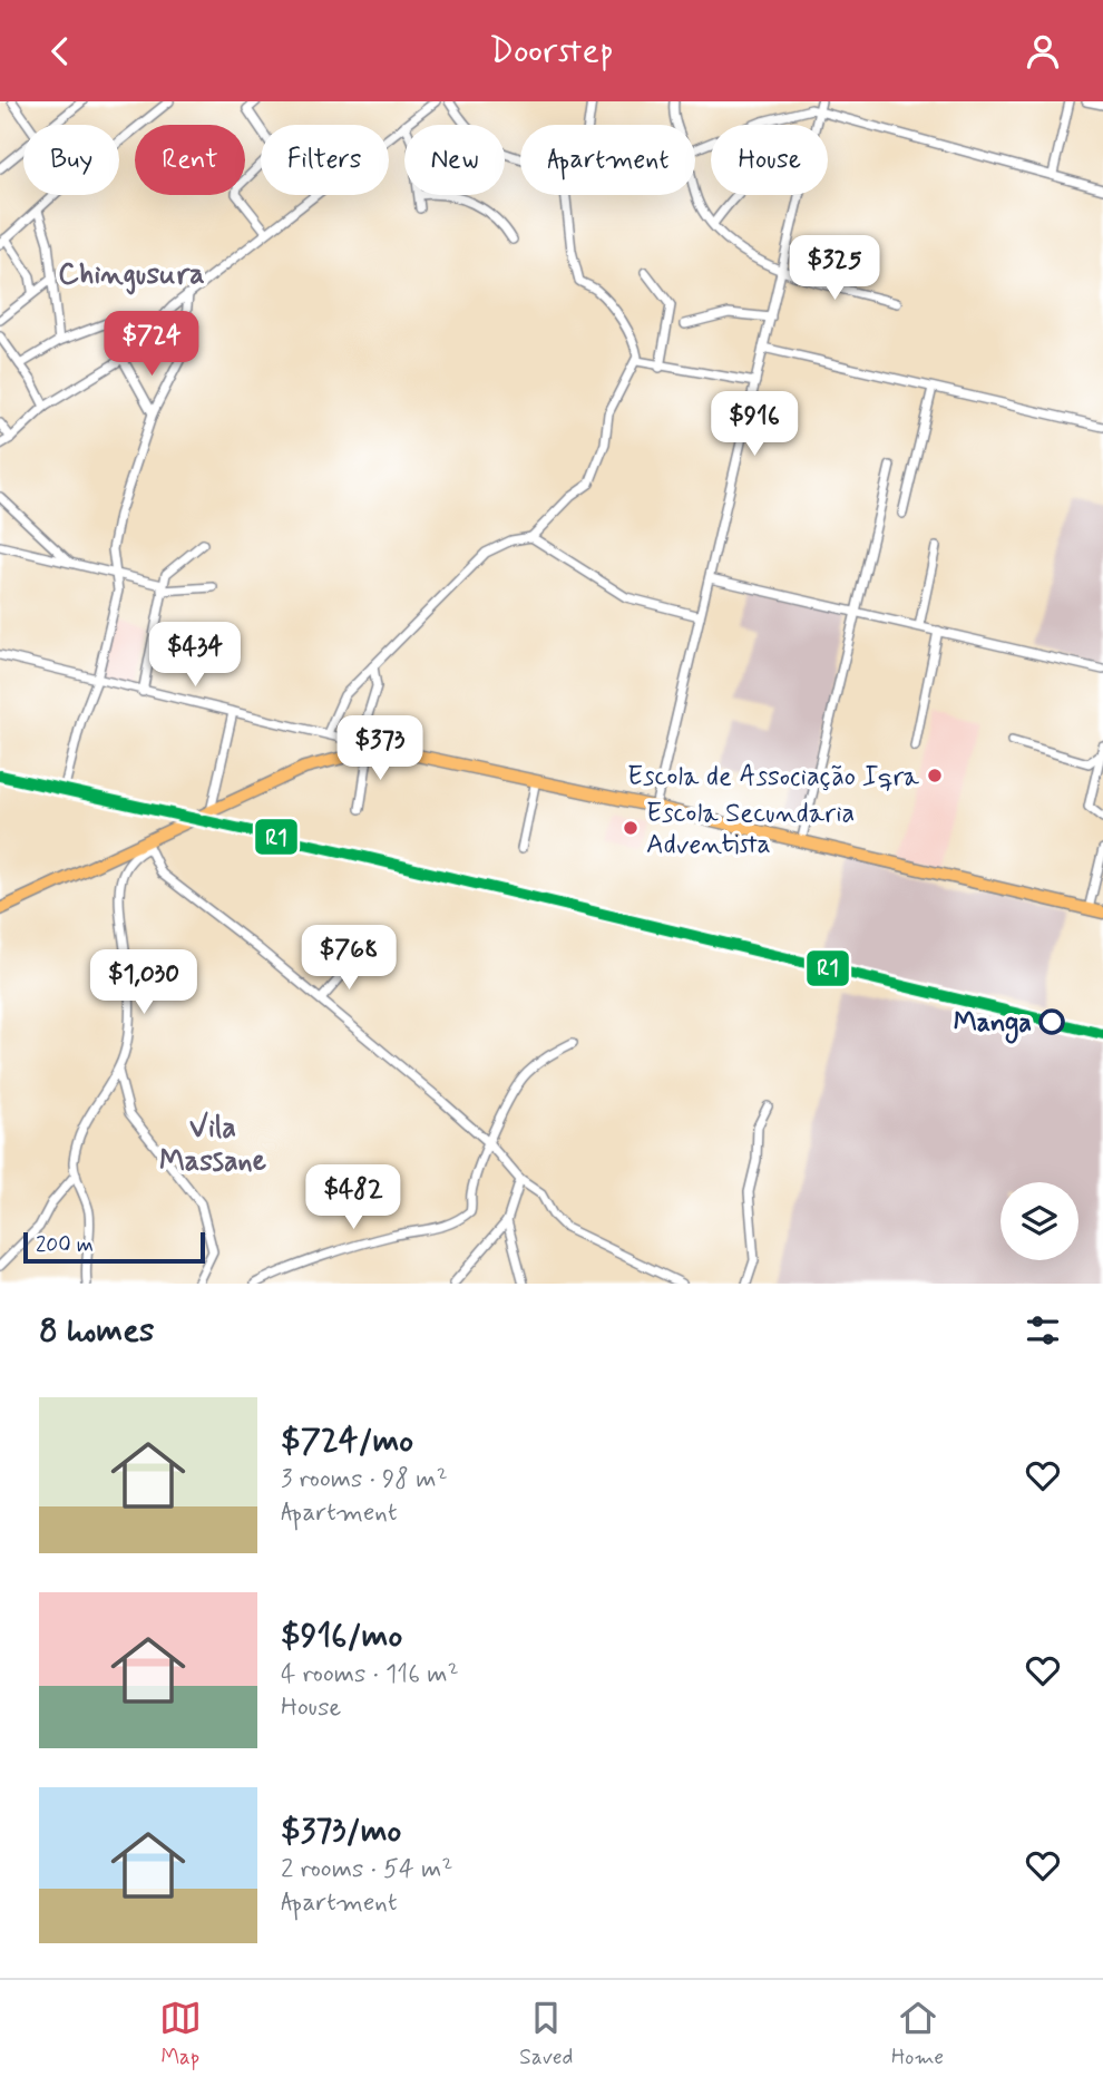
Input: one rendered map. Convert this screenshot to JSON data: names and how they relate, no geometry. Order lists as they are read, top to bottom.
{
  "districts": ["Chingusura", "Vila Massane"],
  "places": ["Escola de Associação Iqra", "Escola Secundaria Adventista", "Manga"],
  "lines": ["transit line R1"],
  "scale_bar": "200 m",
  "page": {
    "header": "Doorstep",
    "chip": [
      "Buy",
      "Rent",
      "Filters",
      "New",
      "Apartment",
      "House"
    ],
    "price": [
      "$325",
      "$724",
      "$916",
      "$434",
      "$373",
      "$768",
      "$1,030",
      "$482"
    ],
    "scale": "200 m",
    "heading": "8 homes",
    "list": [
      {
        "name": "$724/mo",
        "note": "3 rooms · 98 m² · Apartment"
      },
      {
        "name": "$916/mo",
        "note": "4 rooms · 116 m² · House"
      },
      {
        "name": "$373/mo",
        "note": "2 rooms · 54 m² · Apartment"
      }
    ],
    "tabs": ["Map", "Saved", "Home"]
  }
}
